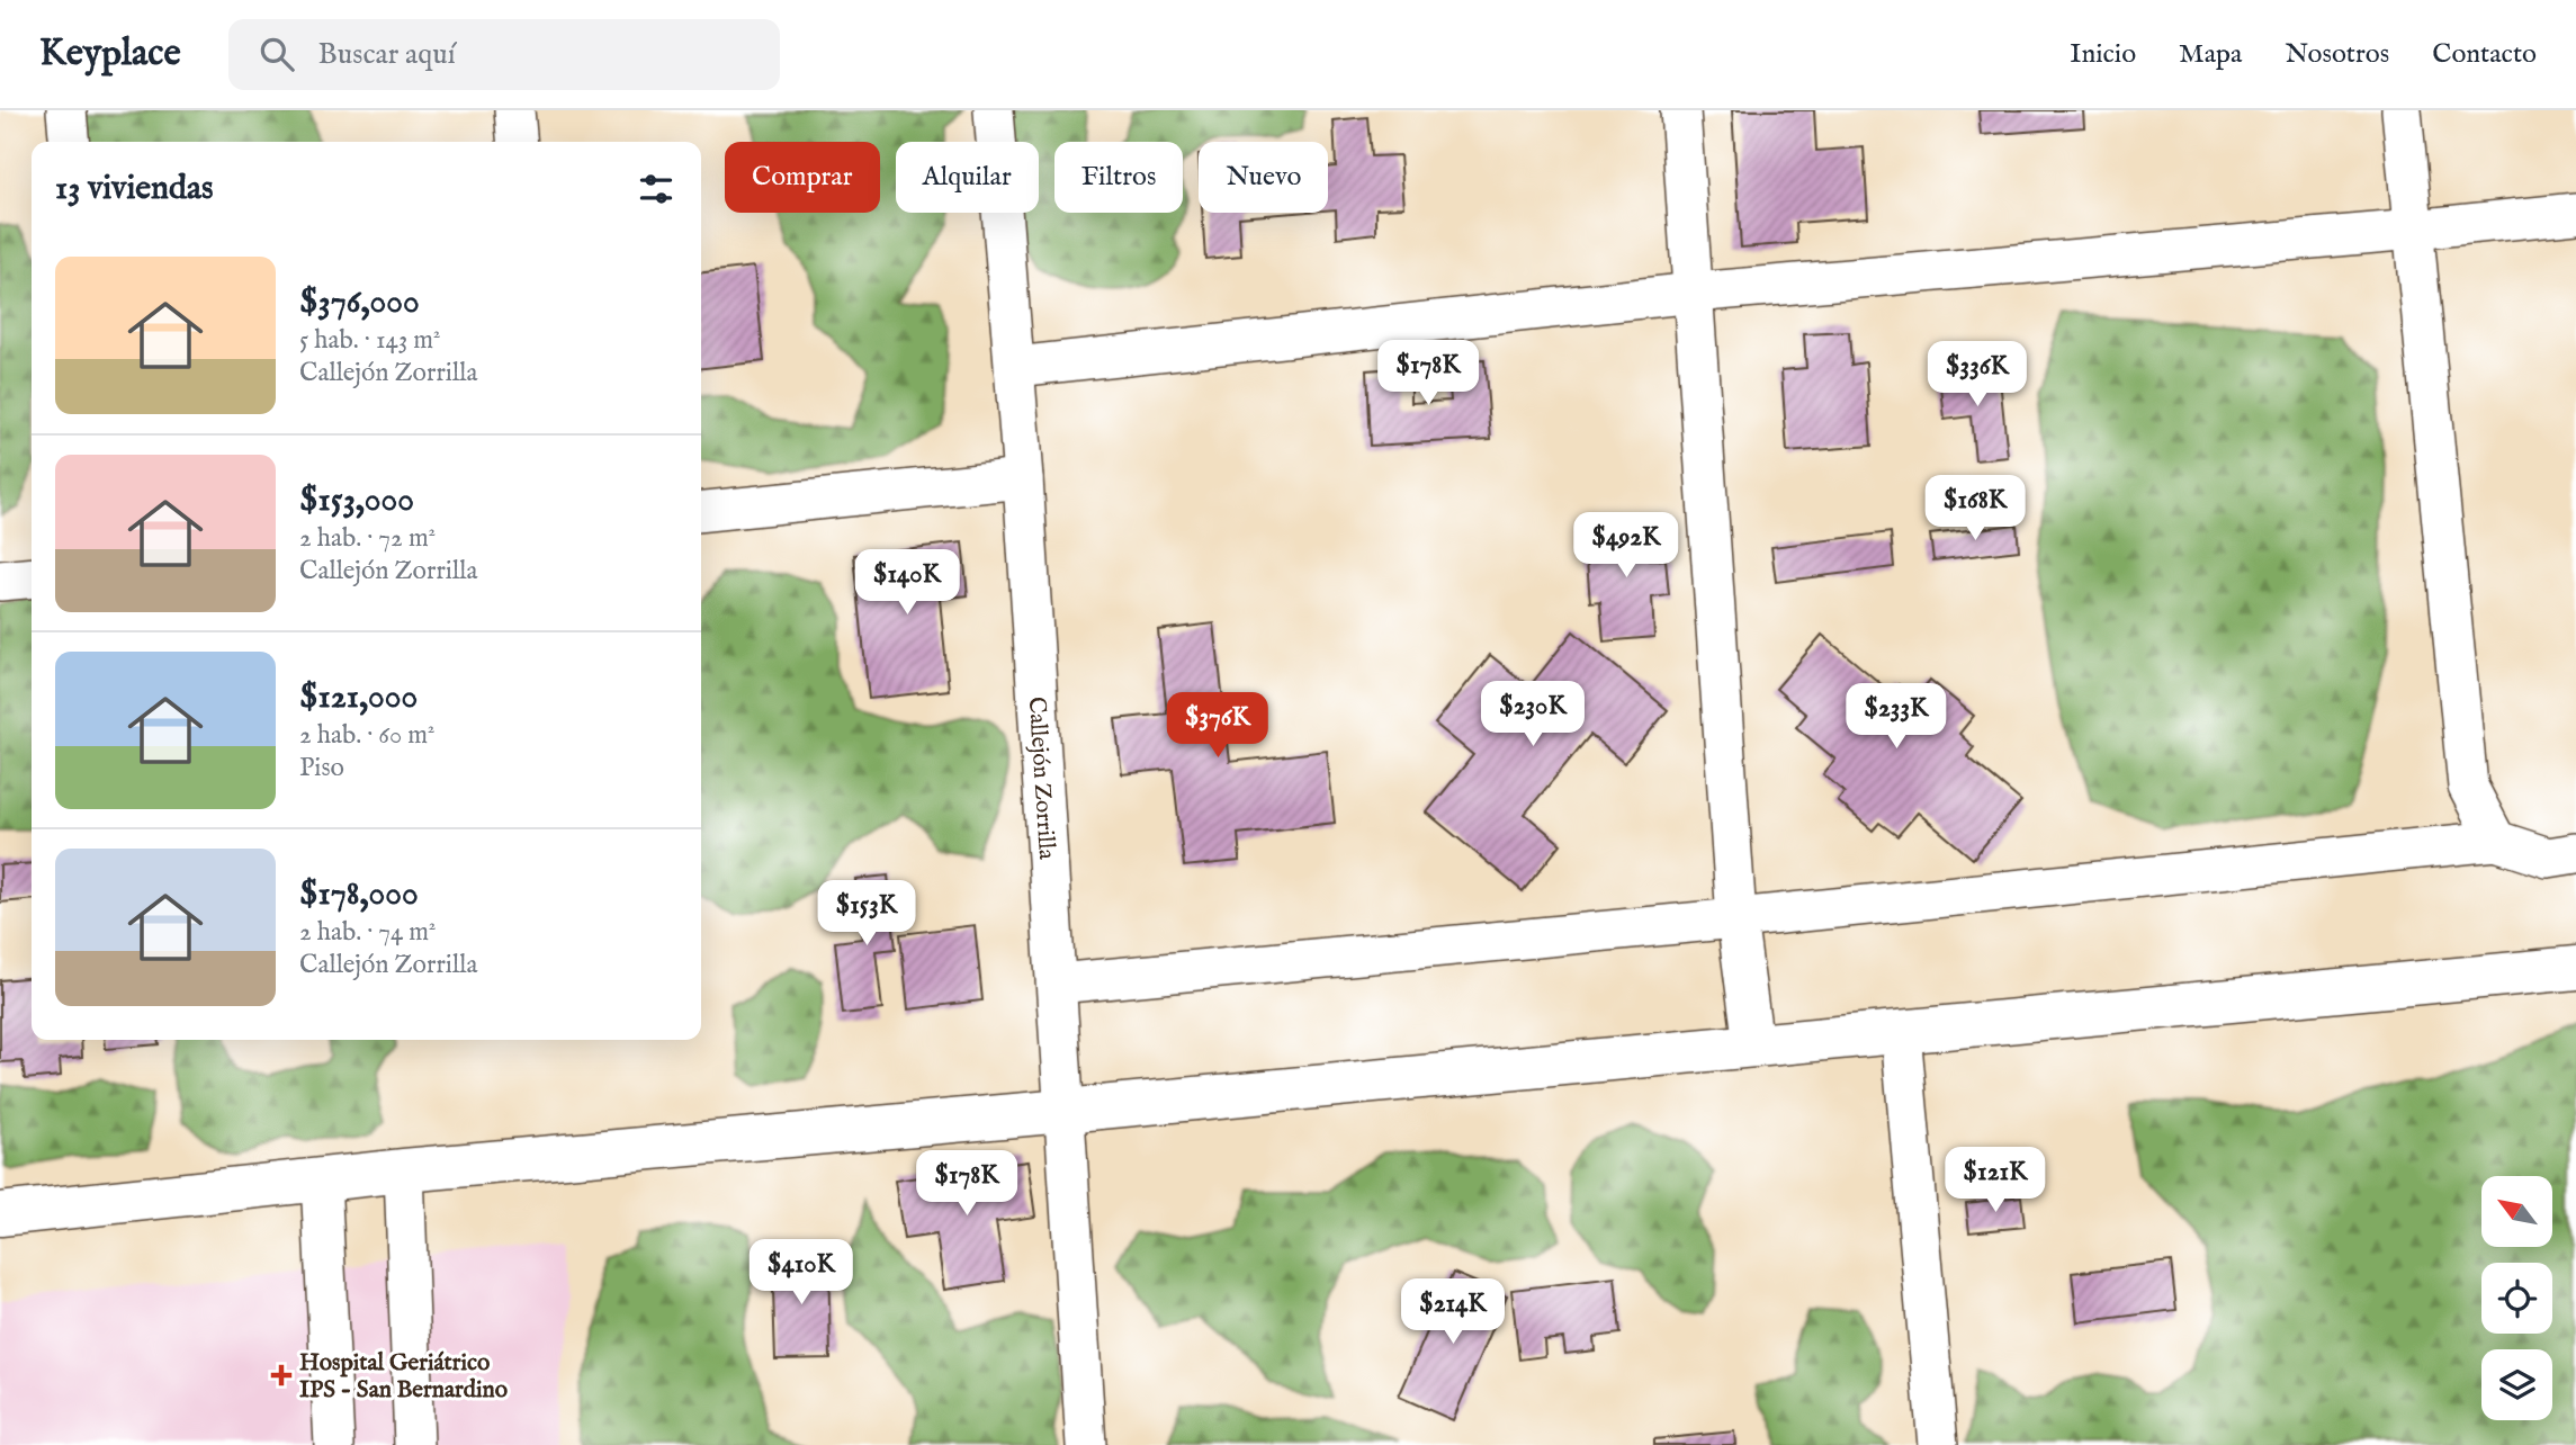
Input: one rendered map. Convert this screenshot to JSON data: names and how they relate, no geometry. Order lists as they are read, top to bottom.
{
  "streets": {
    "street": ["Callejón Zorrilla"]
  },
  "places": {
    "health": ["Hospital Geriátrico IPS - San Bernardino"]
  },
  "north": "top left",
  "page": {
    "header": "Keyplace",
    "search": "Buscar aquí",
    "nav": [
      "Inicio",
      "Mapa",
      "Nosotros",
      "Contacto"
    ],
    "chip": [
      "Comprar",
      "Alquilar",
      "Filtros",
      "Nuevo"
    ],
    "heading": "13 viviendas",
    "list": [
      {
        "name": "$376,000",
        "note": "5 hab. · 143 m² · Callejón Zorrilla"
      },
      {
        "name": "$153,000",
        "note": "2 hab. · 72 m² · Callejón Zorrilla"
      },
      {
        "name": "$121,000",
        "note": "2 hab. · 60 m² · Piso"
      },
      {
        "name": "$178,000",
        "note": "2 hab. · 74 m² · Callejón Zorrilla"
      }
    ],
    "price": [
      "$178K",
      "$336K",
      "$168K",
      "$492K",
      "$140K",
      "$230K",
      "$233K",
      "$376K",
      "$153K",
      "$121K",
      "$178K",
      "$410K",
      "$214K"
    ]
  }
}
